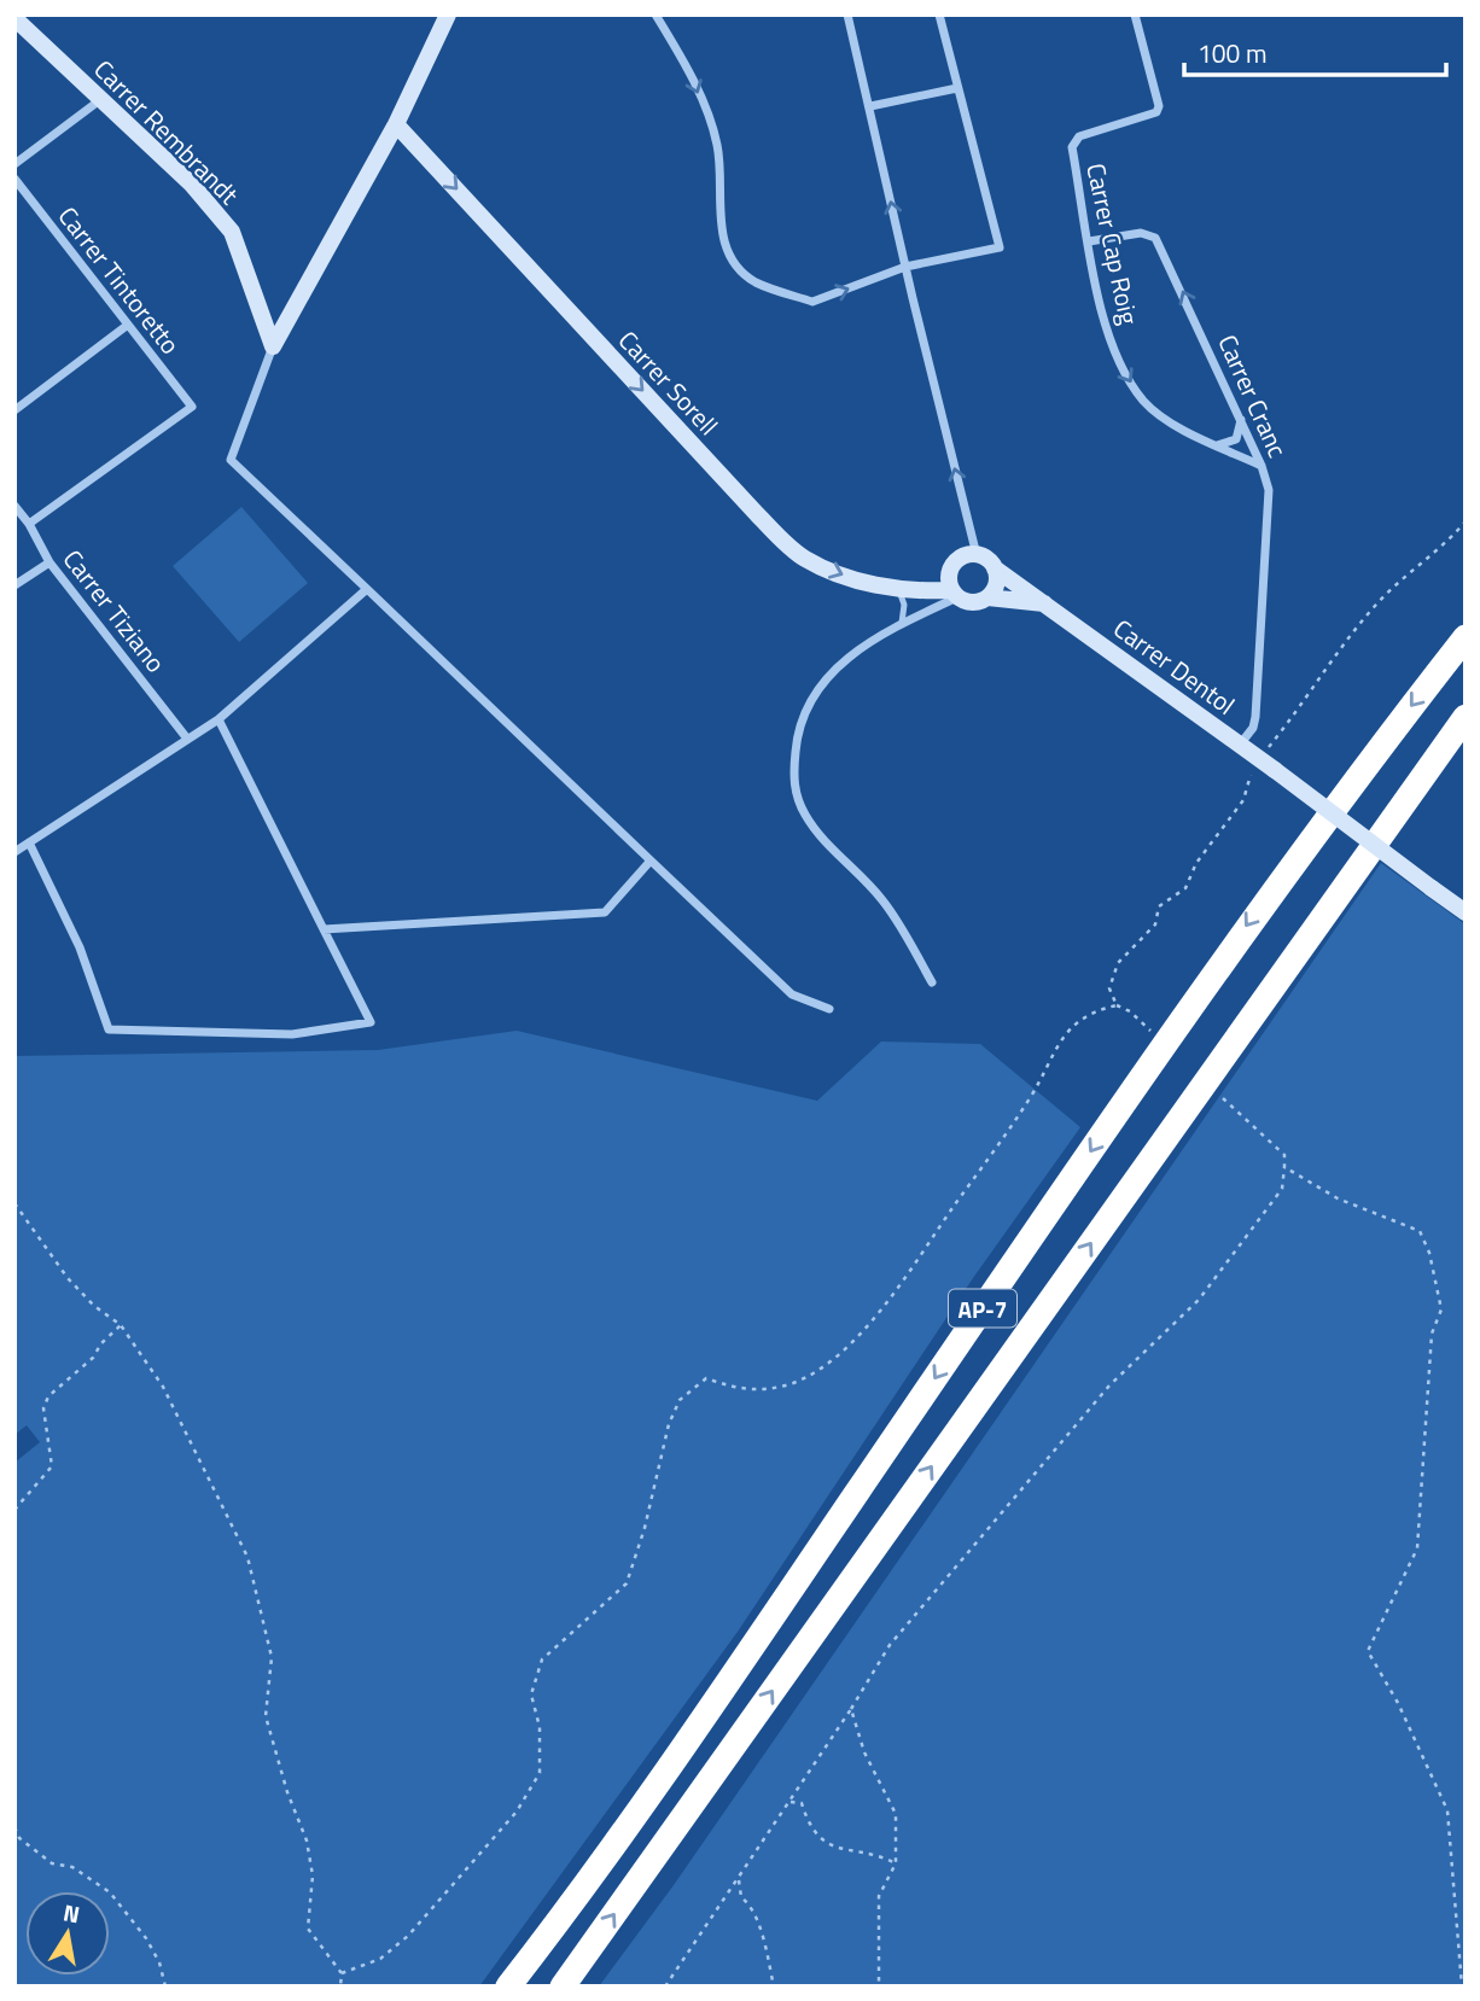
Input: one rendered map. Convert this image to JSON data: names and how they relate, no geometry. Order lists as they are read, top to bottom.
{
  "streets": {
    "highway": ["AP-7"],
    "street": [
      "Carrer Rembrandt",
      "Carrer Cap Roig",
      "Carrer Tintoretto",
      "Carrer Sorell",
      "Carrer Cranc",
      "Carrer Tiziano",
      "Carrer Dentol"
    ]
  },
  "crossings": [
    ["Carrer Cap Roig", "Carrer Cranc"],
    ["Carrer Tintoretto", "Carrer Tiziano"],
    ["Carrer Sorell", "Carrer Dentol"],
    ["Carrer Cranc", "Carrer Dentol"]
  ],
  "one_way": ["Carrer Cap Roig", "Carrer Sorell", "Carrer Cranc"],
  "scale_bar": "100 m",
  "north": "top"
}
